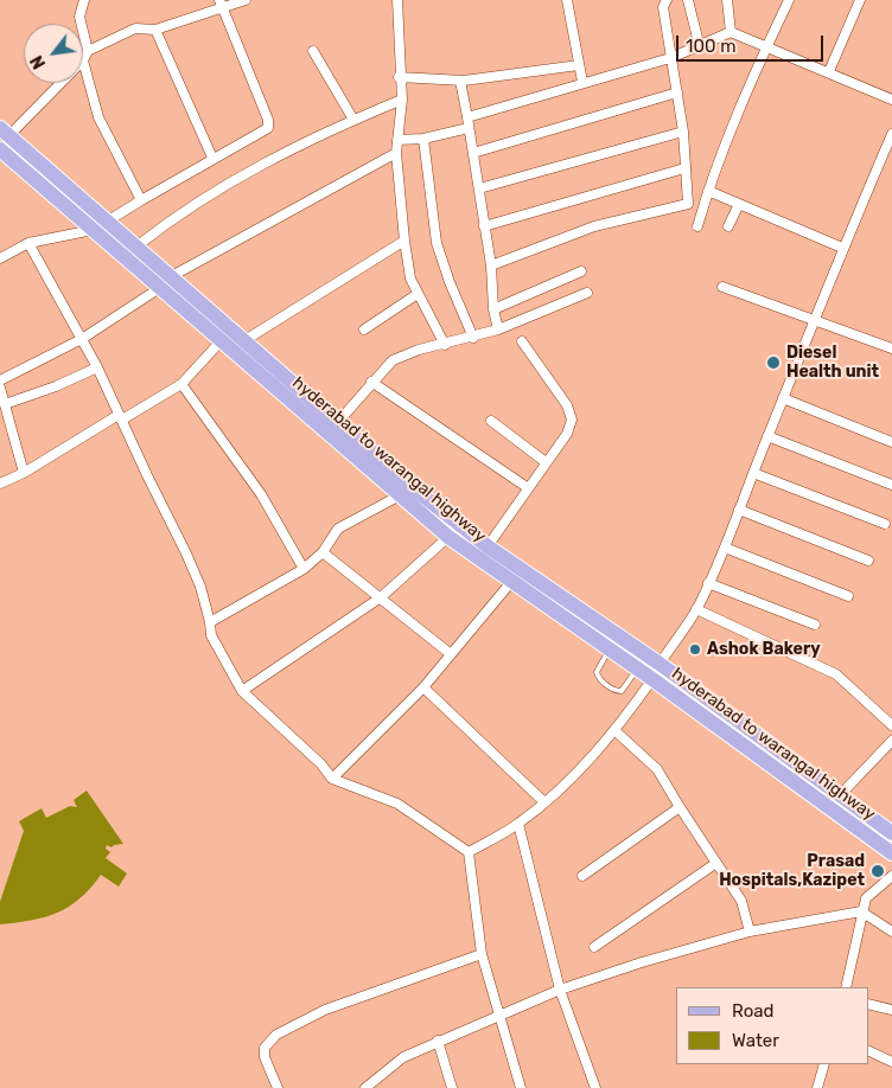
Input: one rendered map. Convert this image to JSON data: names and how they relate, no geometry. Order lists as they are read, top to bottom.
{
  "streets": {
    "main road": ["hyderabad to warangal highway"]
  },
  "places": ["Diesel Health unit", "Ashok Bakery", "Prasad Hospitals,Kazipet"],
  "legend": ["Road", "Water"],
  "scale_bar": "100 m",
  "north": "bottom left"
}
